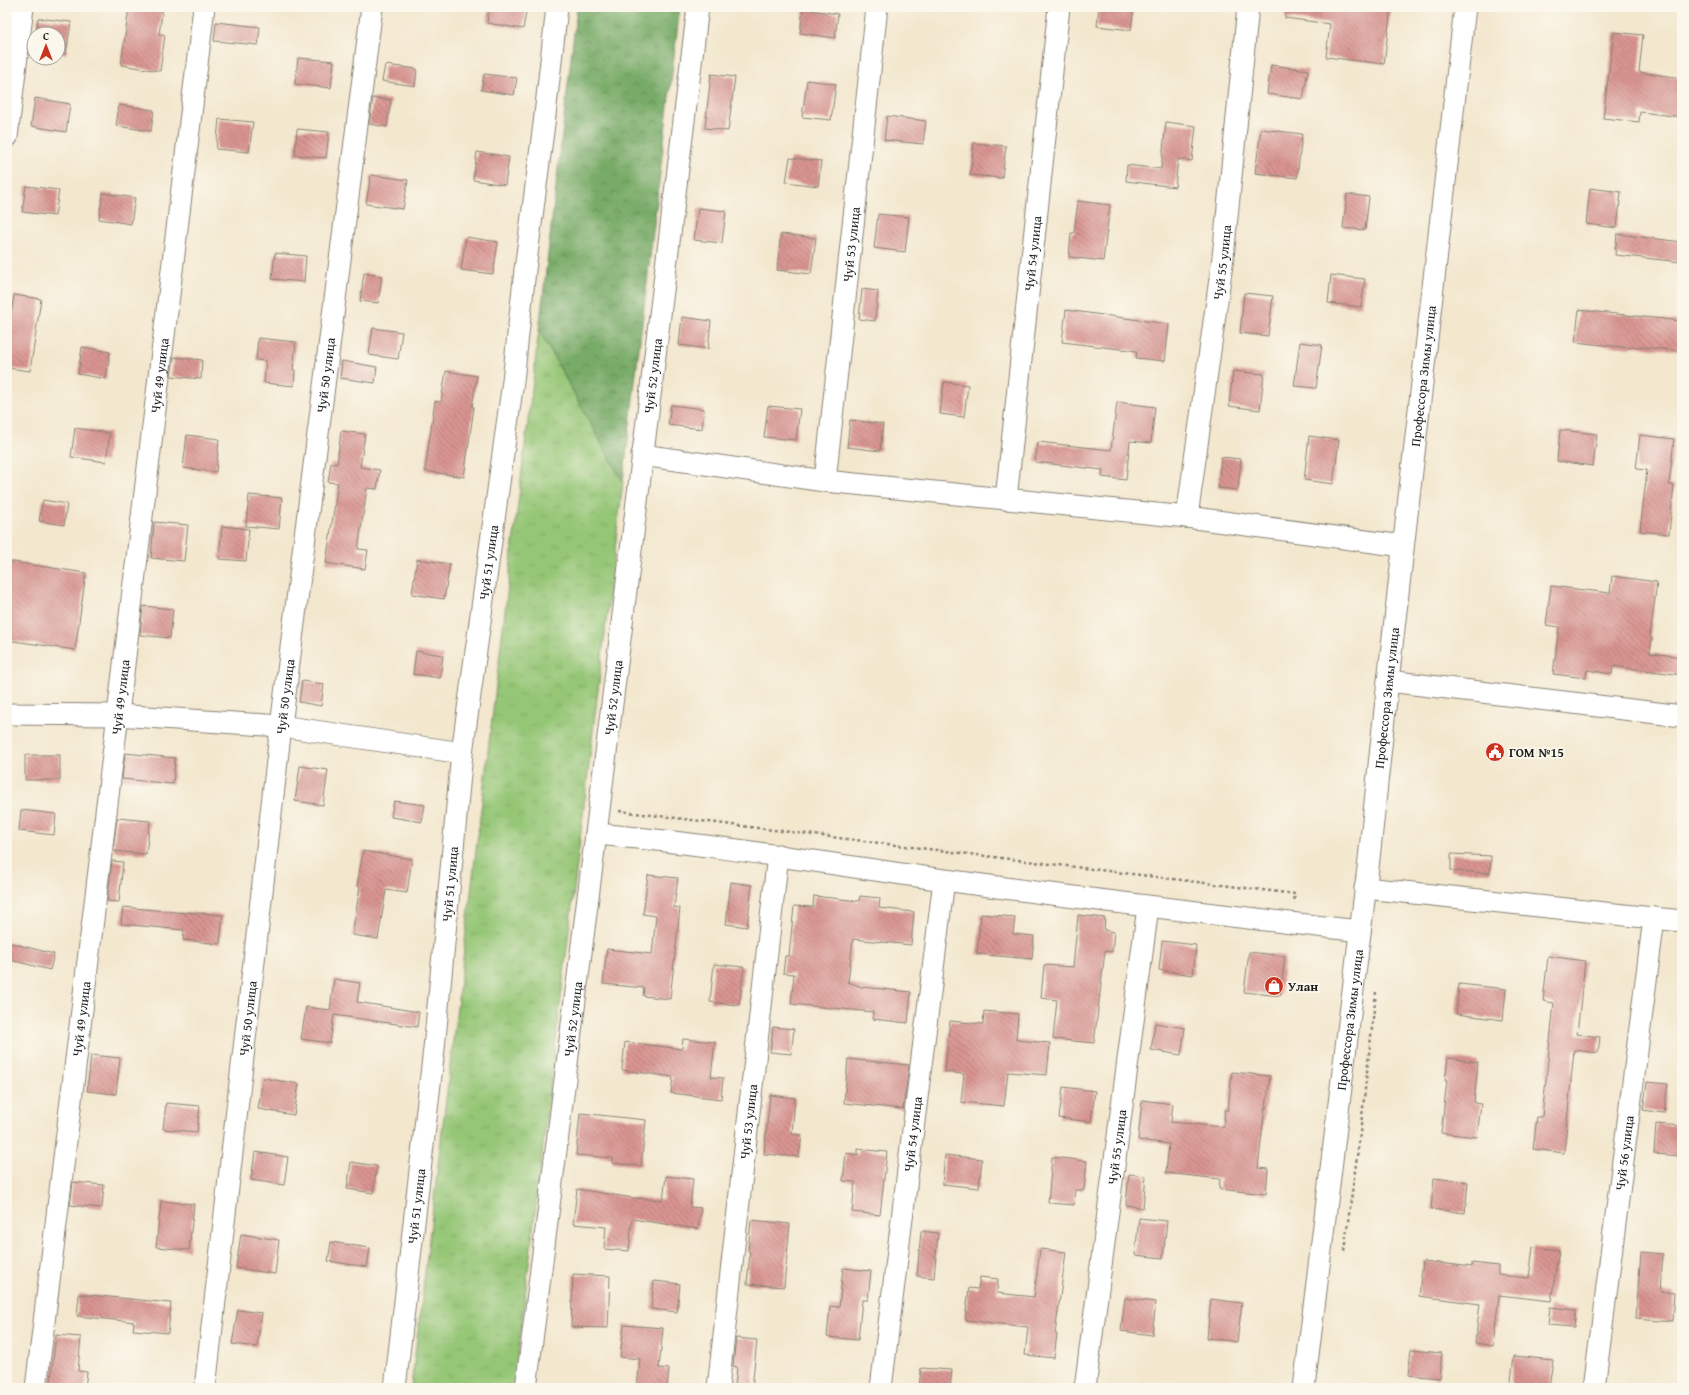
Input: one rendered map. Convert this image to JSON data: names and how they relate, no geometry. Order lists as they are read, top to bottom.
{
  "streets": {
    "street": [
      "Чуй 53 улица",
      "Чуй 54 улица",
      "Чуй 55 улица",
      "Чуй 49 улица",
      "Чуй 50 улица",
      "Чуй 52 улица",
      "Профессора Зимы улица",
      "Чуй 51 улица",
      "Чуй 56 улица"
    ]
  },
  "places": {
    "public building": ["ГОМ №15"],
    "shop": ["Улан"]
  },
  "north": "top"
}
